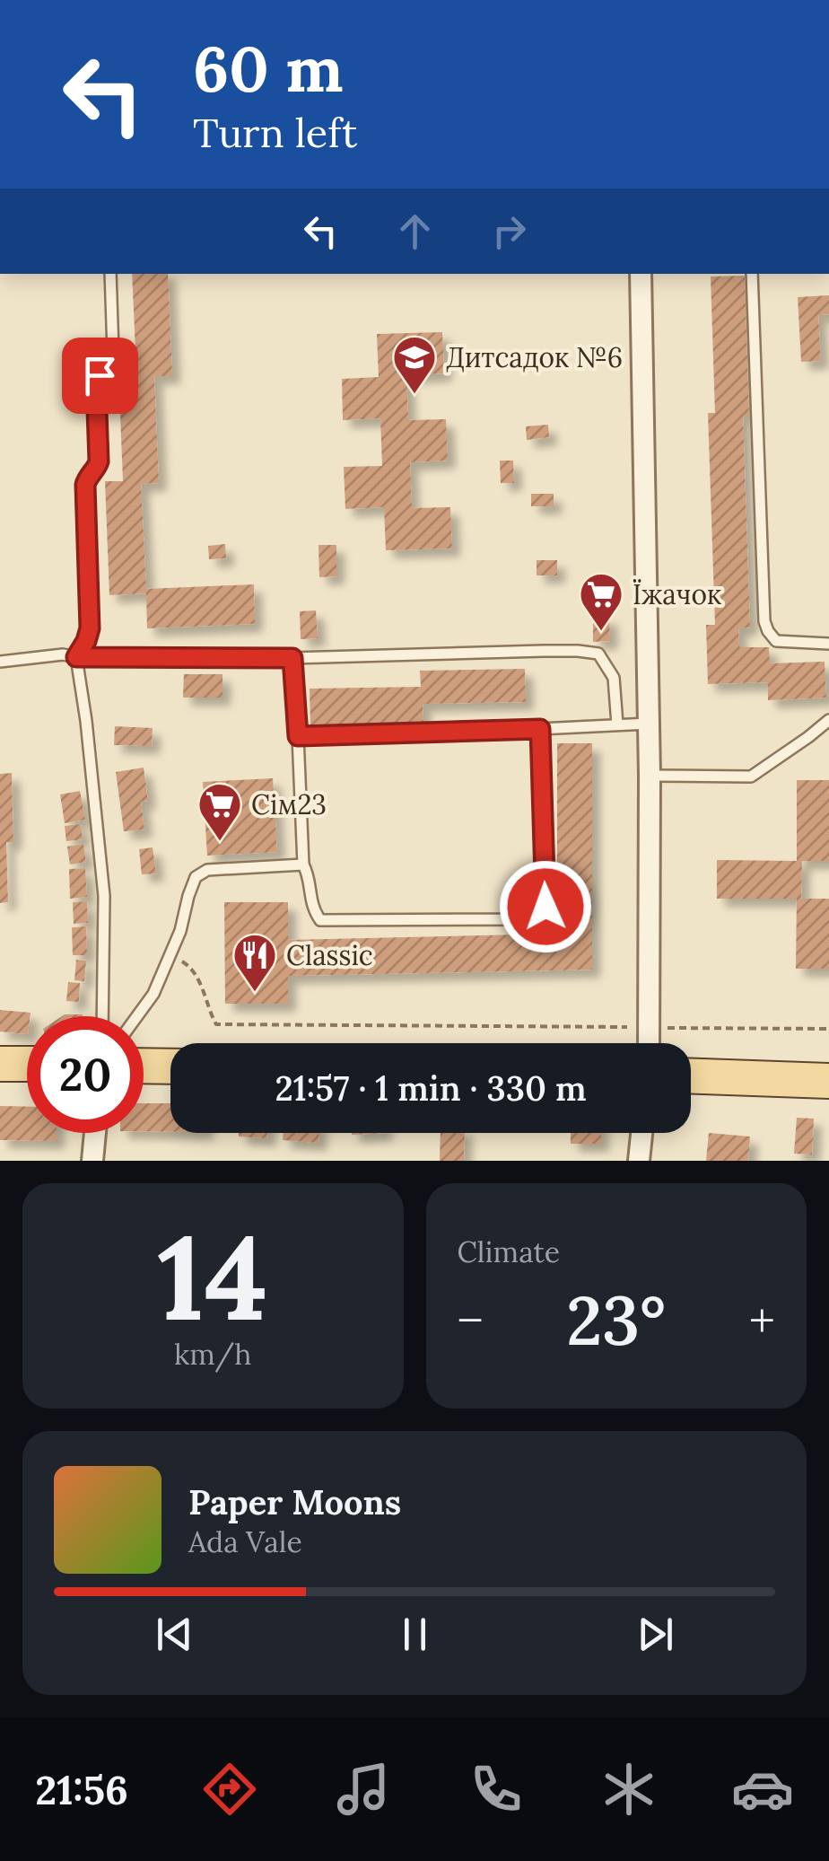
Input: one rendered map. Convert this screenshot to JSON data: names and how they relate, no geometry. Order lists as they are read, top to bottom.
{
  "places": {
    "school or university": ["Дитсадок №6"],
    "supermarket": ["Їжачок", "Сім23"],
    "restaurant": ["Classic"]
  },
  "page": {
    "turn": ["60 m", "Turn left"],
    "limit": "20",
    "trip": "21:57 · 1 min · 330 m",
    "tile": [
      ["14", "km/h"],
      "Climate"
    ],
    "heat": ["−", "23°", "+"],
    "song": ["Paper Moons", "Ada Vale"],
    "tabs": "21:56"
  }
}
